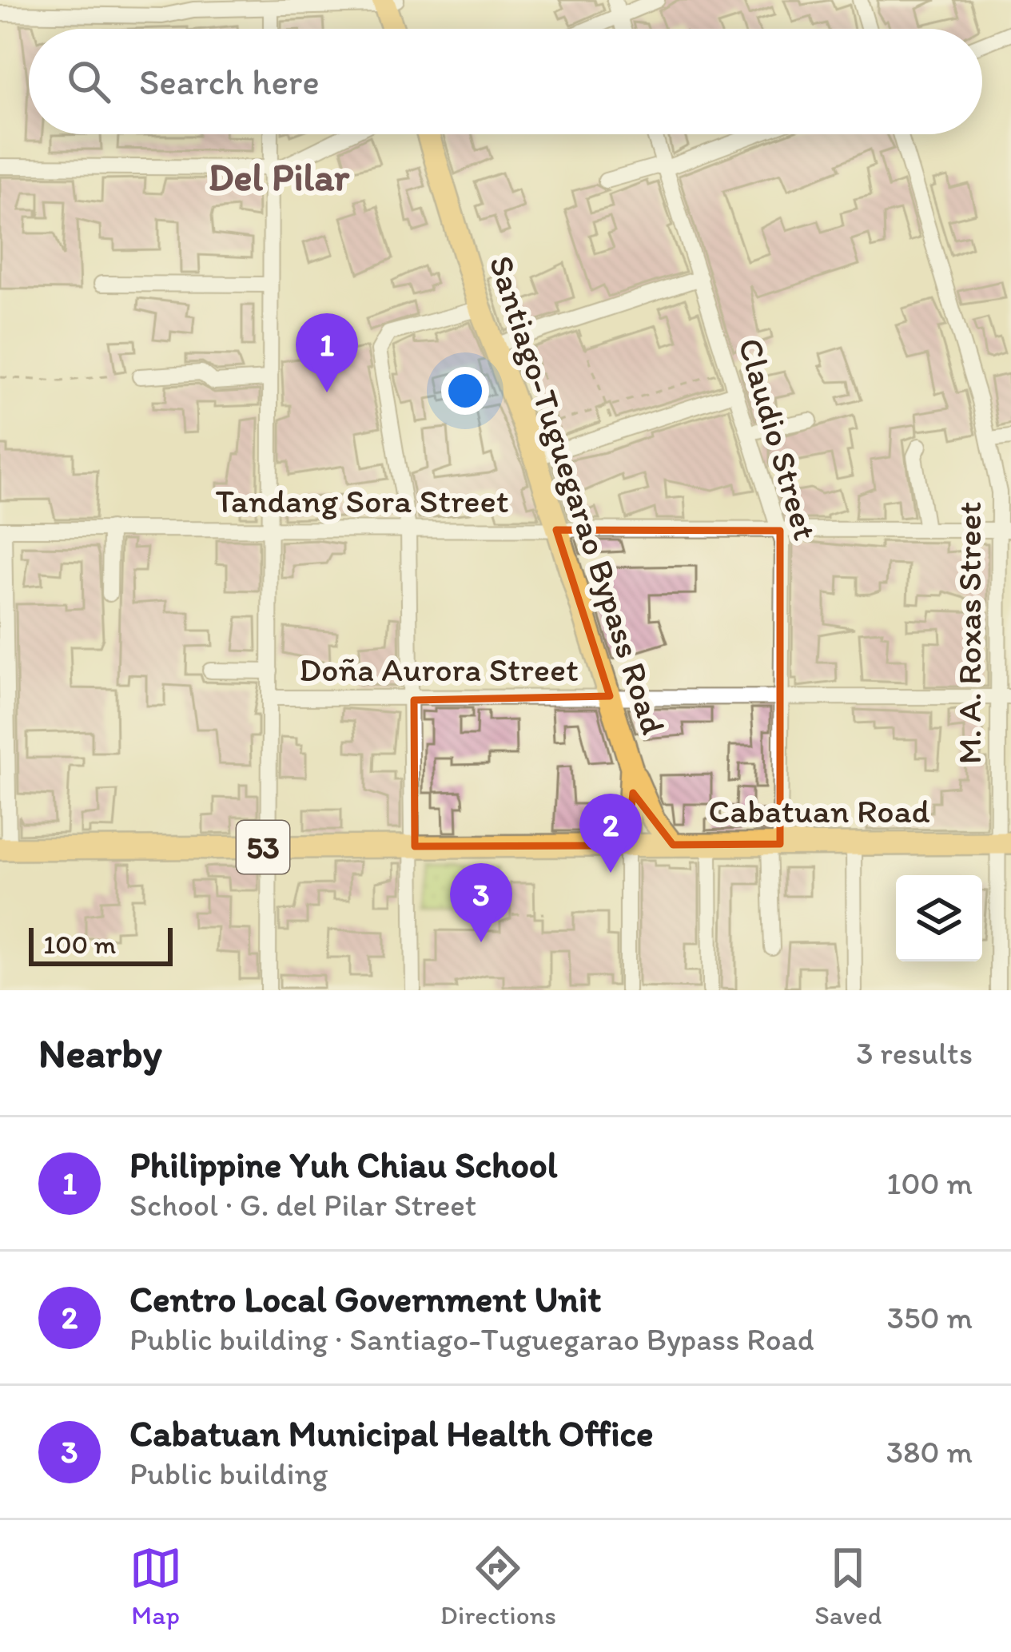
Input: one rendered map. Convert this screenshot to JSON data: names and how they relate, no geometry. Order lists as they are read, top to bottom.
{
  "streets": {
    "highway": ["Santiago-Tuguegarao Bypass Road", "Cabatuan Road", "53"],
    "street": [
      "Claudio Street",
      "Tandang Sora Street",
      "M. A. Roxas Street",
      "Doña Aurora Street"
    ]
  },
  "crossings": [
    ["Claudio Street", "Tandang Sora Street"],
    ["Claudio Street", "Doña Aurora Street"],
    ["Claudio Street", "Cabatuan Road"],
    ["Santiago-Tuguegarao Bypass Road", "Tandang Sora Street"],
    ["Santiago-Tuguegarao Bypass Road", "Doña Aurora Street"],
    ["Santiago-Tuguegarao Bypass Road", "Cabatuan Road"],
    ["Santiago-Tuguegarao Bypass Road", "53"],
    ["Tandang Sora Street", "M. A. Roxas Street"],
    ["M. A. Roxas Street", "Doña Aurora Street"],
    ["M. A. Roxas Street", "Cabatuan Road"],
    ["Cabatuan Road", "53"]
  ],
  "districts": ["Del Pilar"],
  "scale_bar": "100 m",
  "page": {
    "search": "Search here",
    "pins": ["1", "2", "3"],
    "scale": "100 m",
    "heading": ["Nearby", "3 results"],
    "list": [
      {
        "mark": "1",
        "name": "Philippine Yuh Chiau School",
        "note": "School · G. del Pilar Street",
        "value": "100 m"
      },
      {
        "mark": "2",
        "name": "Centro Local Government Unit",
        "note": "Public building · Santiago-Tuguegarao Bypass Road",
        "value": "350 m"
      },
      {
        "mark": "3",
        "name": "Cabatuan Municipal Health Office",
        "note": "Public building",
        "value": "380 m"
      }
    ],
    "nav": ["Map", "Directions", "Saved"]
  }
}
